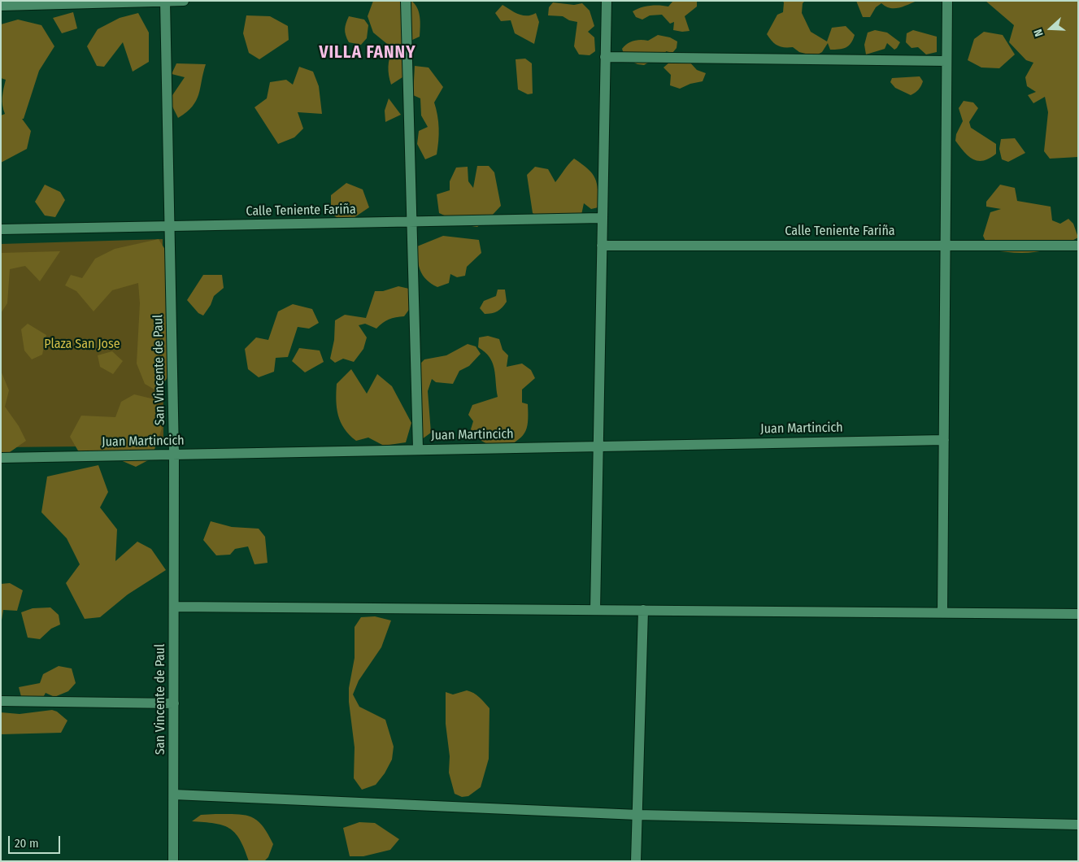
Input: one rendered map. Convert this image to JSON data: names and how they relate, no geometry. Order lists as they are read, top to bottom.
{
  "streets": {
    "street": ["Calle Teniente Fariña", "San Vincente de Paul", "Juan Martincich"]
  },
  "crossings": [
    ["Calle Teniente Fariña", "San Vincente de Paul"],
    ["San Vincente de Paul", "Juan Martincich"]
  ],
  "districts": ["VILLA FANNY"],
  "parks": ["Plaza San Jose"],
  "scale_bar": "20 m",
  "north": "left"
}
